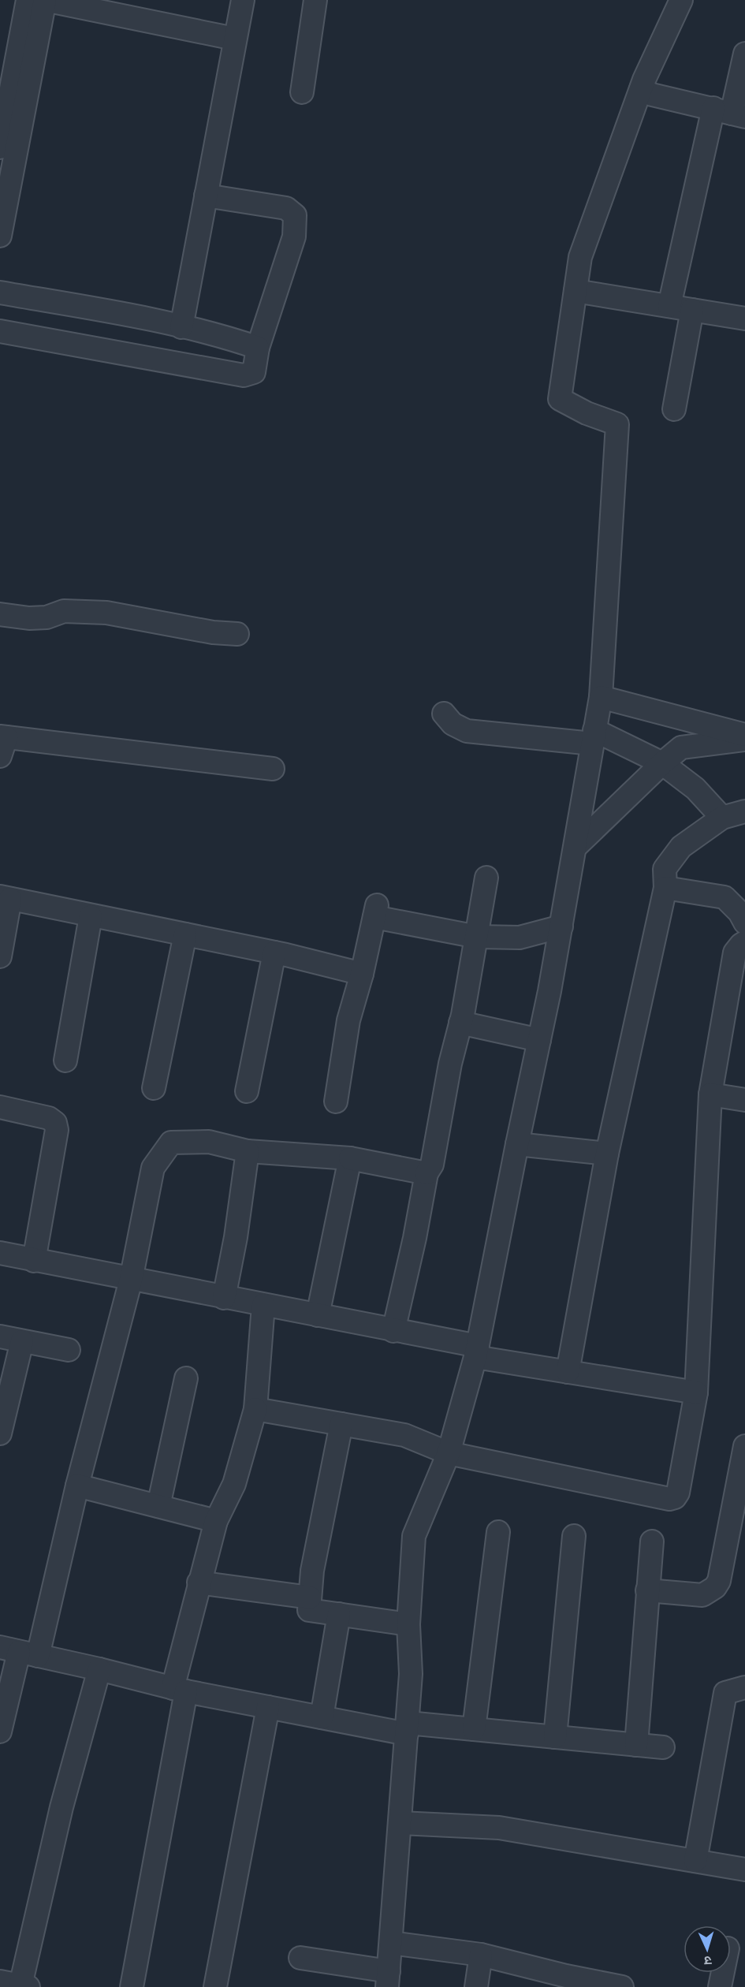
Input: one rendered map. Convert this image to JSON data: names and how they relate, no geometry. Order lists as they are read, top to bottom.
{
  "north": "bottom"
}
